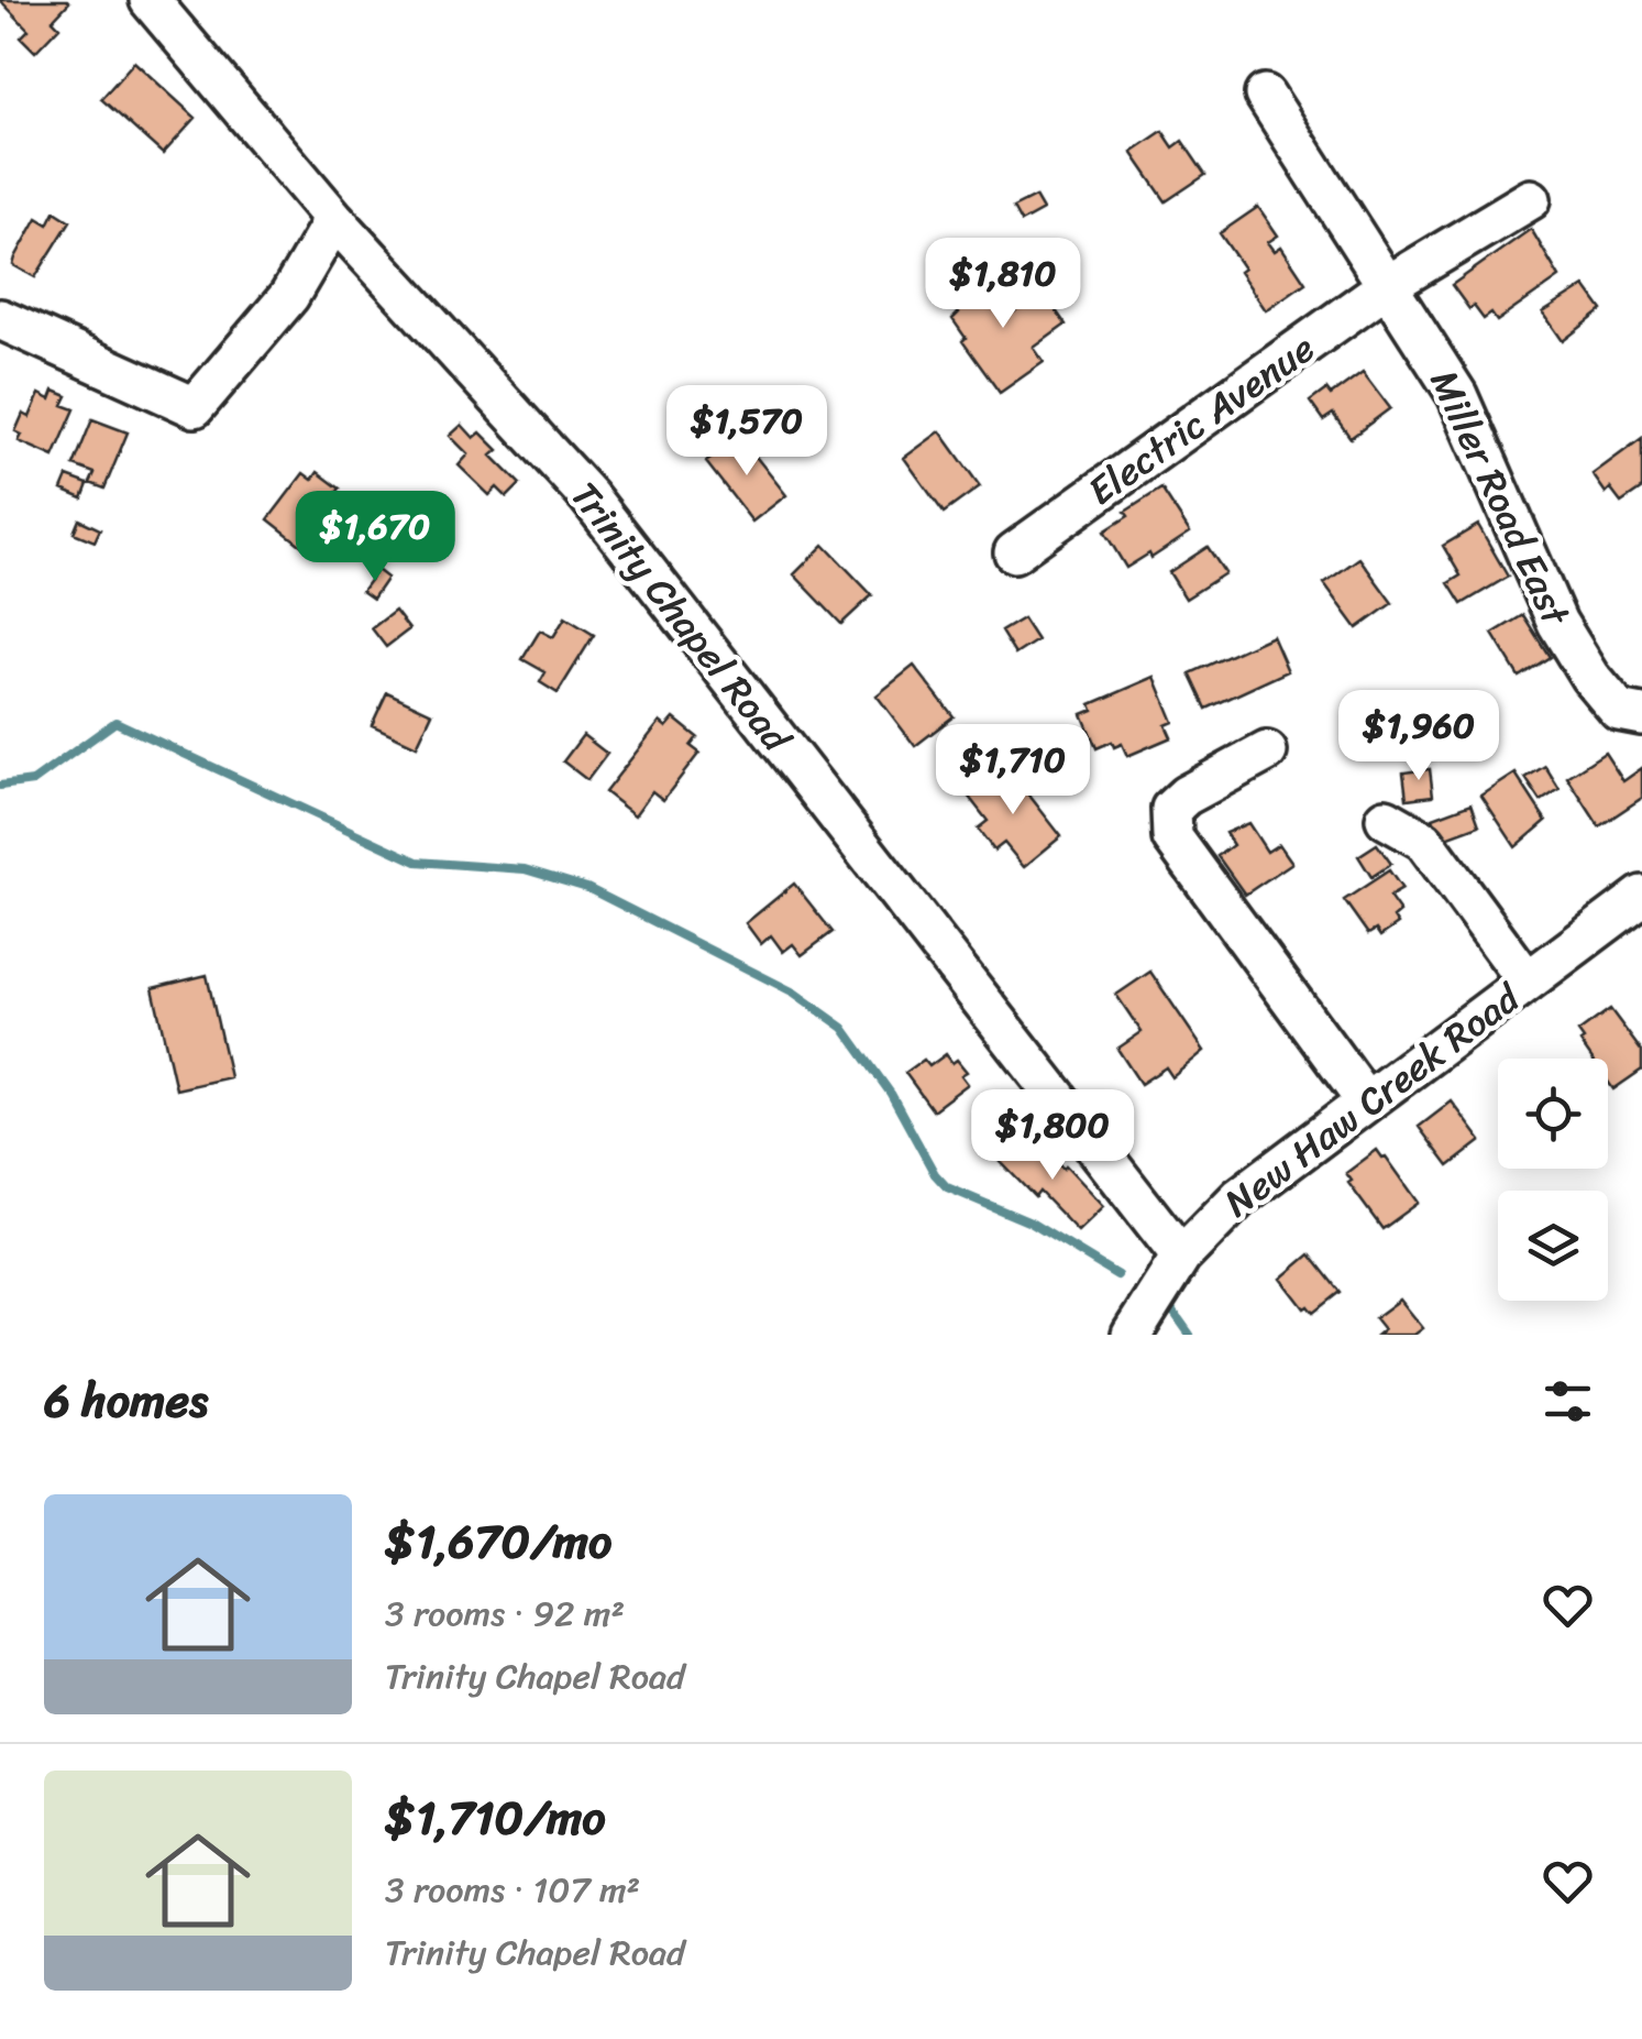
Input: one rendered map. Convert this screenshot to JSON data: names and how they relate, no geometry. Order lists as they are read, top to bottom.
{
  "streets": {
    "street": [
      "Electric Avenue",
      "Miller Road East",
      "Trinity Chapel Road",
      "New Haw Creek Road"
    ]
  },
  "crossings": [
    ["Electric Avenue", "Miller Road East"],
    ["Trinity Chapel Road", "New Haw Creek Road"]
  ],
  "page": {
    "price": [
      "$1,810",
      "$1,570",
      "$1,670",
      "$1,960",
      "$1,710",
      "$1,800"
    ],
    "heading": "6 homes",
    "list": [
      {
        "name": "$1,670/mo",
        "note": "3 rooms · 92 m² · Trinity Chapel Road"
      },
      {
        "name": "$1,710/mo",
        "note": "3 rooms · 107 m² · Trinity Chapel Road"
      }
    ]
  }
}
